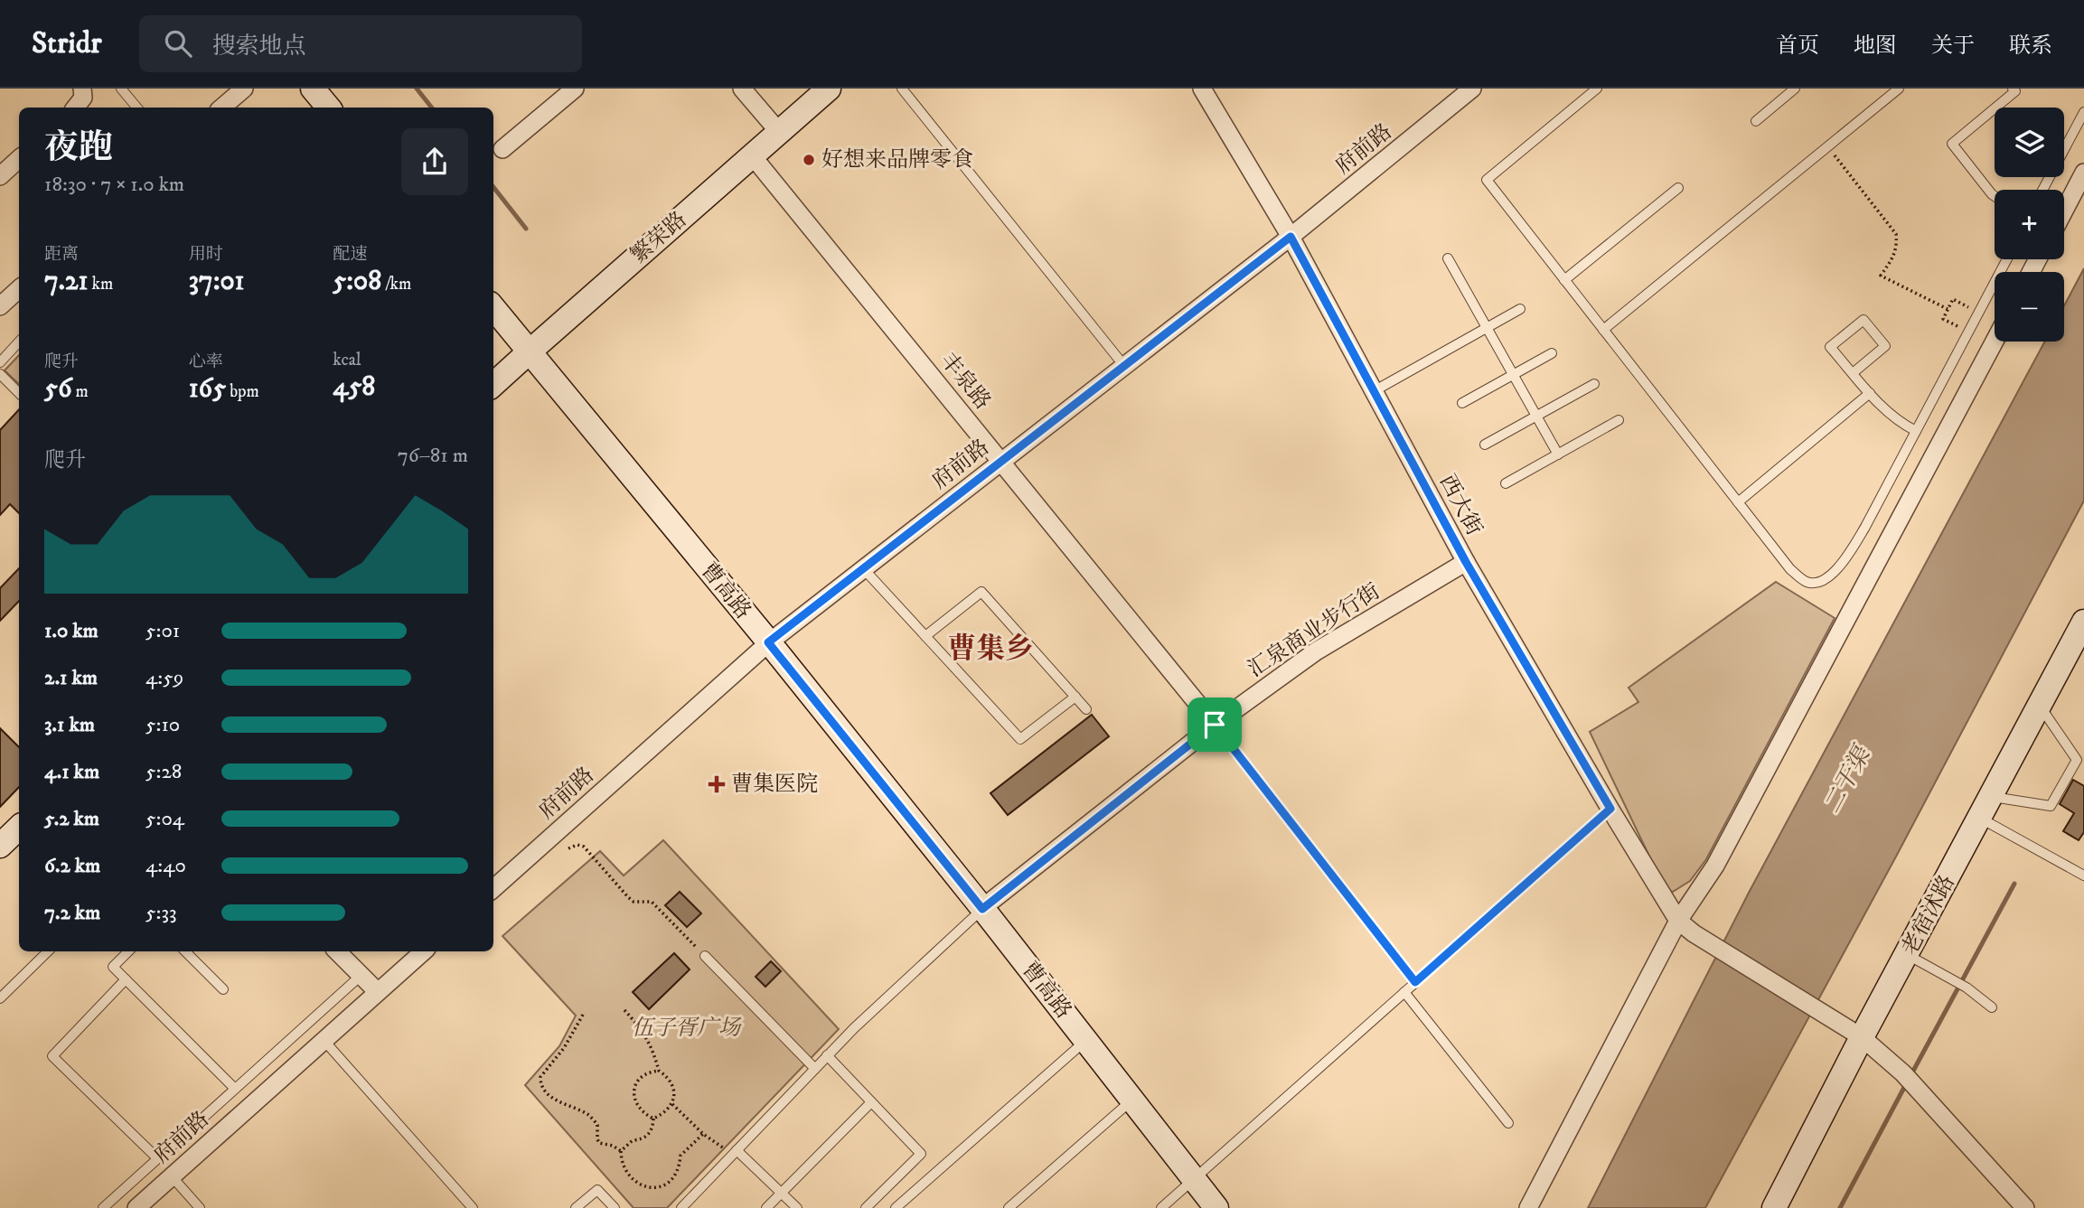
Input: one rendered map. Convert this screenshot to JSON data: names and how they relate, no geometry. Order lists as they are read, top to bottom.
{
  "streets": {
    "street": [
      "府前路",
      "繁荣路",
      "丰泉路",
      "西大街",
      "曹高路",
      "汇泉商业步行街",
      "老宿沭路"
    ]
  },
  "crossings": [
    ["府前路", "丰泉路"],
    ["府前路", "西大街"],
    ["府前路", "曹高路"],
    ["繁荣路", "丰泉路"],
    ["繁荣路", "曹高路"],
    ["丰泉路", "汇泉商业步行街"],
    ["西大街", "汇泉商业步行街"],
    ["西大街", "老宿沭路"],
    ["曹高路", "汇泉商业步行街"]
  ],
  "districts": ["曹集乡"],
  "water": ["二干渠"],
  "parks": ["伍子胥广场"],
  "places": {
    "other": ["好想来品牌零食"],
    "health": ["曹集医院"]
  },
  "page": {
    "header": "Stridr",
    "search": "搜索地点",
    "nav": [
      "首页",
      "地图",
      "关于",
      "联系"
    ],
    "map_buttons": ["+", "−"],
    "heading": ["夜跑", "18:30 · 7 × 1.0 km"],
    "stats": [
      ["距离", "7.21 km"],
      ["用时", "37:01"],
      ["配速", "5:08 /km"],
      ["爬升", "56 m"],
      ["心率", "165 bpm"],
      ["kcal", "458"]
    ],
    "chart": ["爬升", "76–81 m"],
    "list": [
      {
        "name": "1.0 km",
        "note": "5:01"
      },
      {
        "name": "2.1 km",
        "note": "4:59"
      },
      {
        "name": "3.1 km",
        "note": "5:10"
      },
      {
        "name": "4.1 km",
        "note": "5:28"
      },
      {
        "name": "5.2 km",
        "note": "5:04"
      },
      {
        "name": "6.2 km",
        "note": "4:40"
      },
      {
        "name": "7.2 km",
        "note": "5:33"
      }
    ]
  }
}
